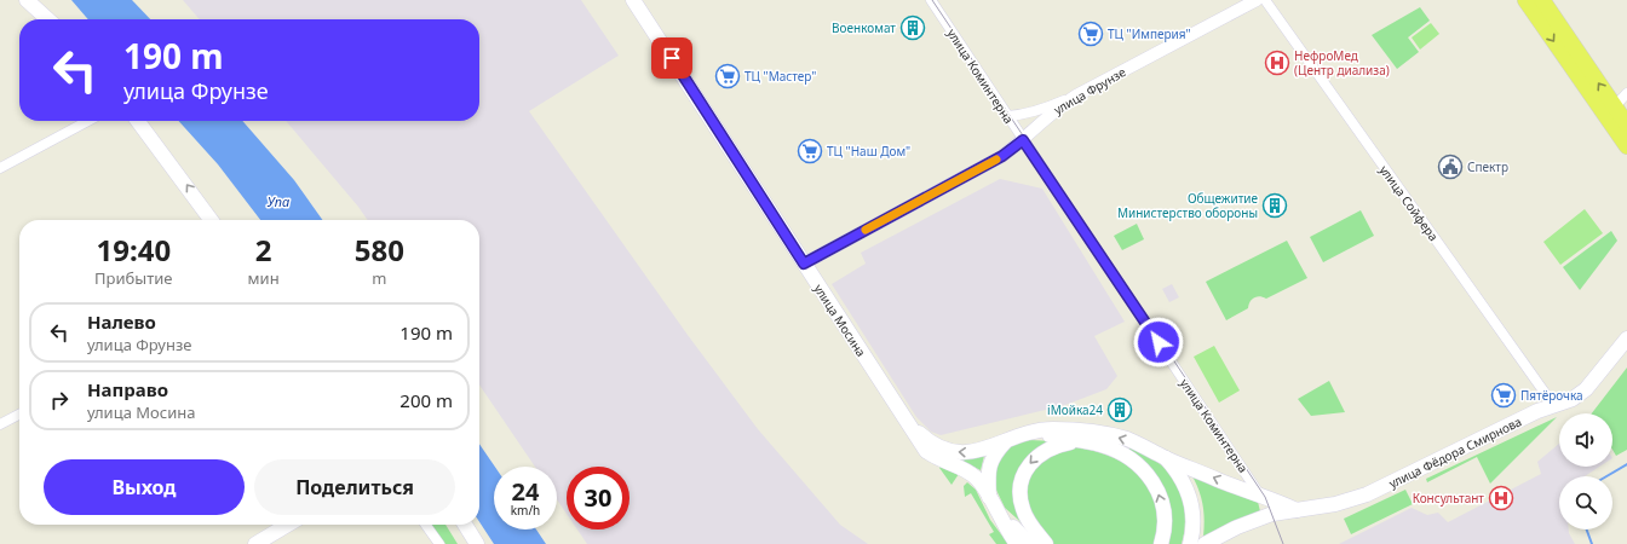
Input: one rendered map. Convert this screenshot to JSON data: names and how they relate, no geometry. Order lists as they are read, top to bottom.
{
  "streets": {
    "main road": ["улица Коминтерна", "улица Мосина", "улица Фёдора Смирнова"],
    "street": ["улица Фрунзе", "улица Сойфера"]
  },
  "crossings": [
    ["улица Коминтерна", "улица Фрунзе"],
    ["улица Коминтерна", "улица Фёдора Смирнова"],
    ["улица Фрунзе", "улица Мосина"],
    ["улица Сойфера", "улица Фёдора Смирнова"]
  ],
  "water": ["Упа"],
  "places": {
    "building": ["Военкомат", "Общежитие Министерство обороны", "iМойка24"],
    "supermarket": [
      "ТЦ \"Империя\"",
      "ТЦ \"Мастер\"",
      "ТЦ \"Наш Дом\"",
      "Пятёрочка"
    ],
    "hospital": ["НефроМед (Центр диализа)", "Консультант"],
    "public building": ["Спектр"]
  },
  "page": {
    "turn": ["190 m", "улица Фрунзе"],
    "eta": [
      "19:40",
      "Прибытие",
      "2",
      "мин",
      "580",
      "m"
    ],
    "list": [
      {
        "name": "Налево",
        "note": "улица Фрунзе",
        "value": "190 m"
      },
      {
        "name": "Направо",
        "note": "улица Мосина",
        "value": "200 m"
      }
    ],
    "buttons": ["Выход", "Поделиться"],
    "speed": "24 km/h",
    "limit": "30"
  }
}
